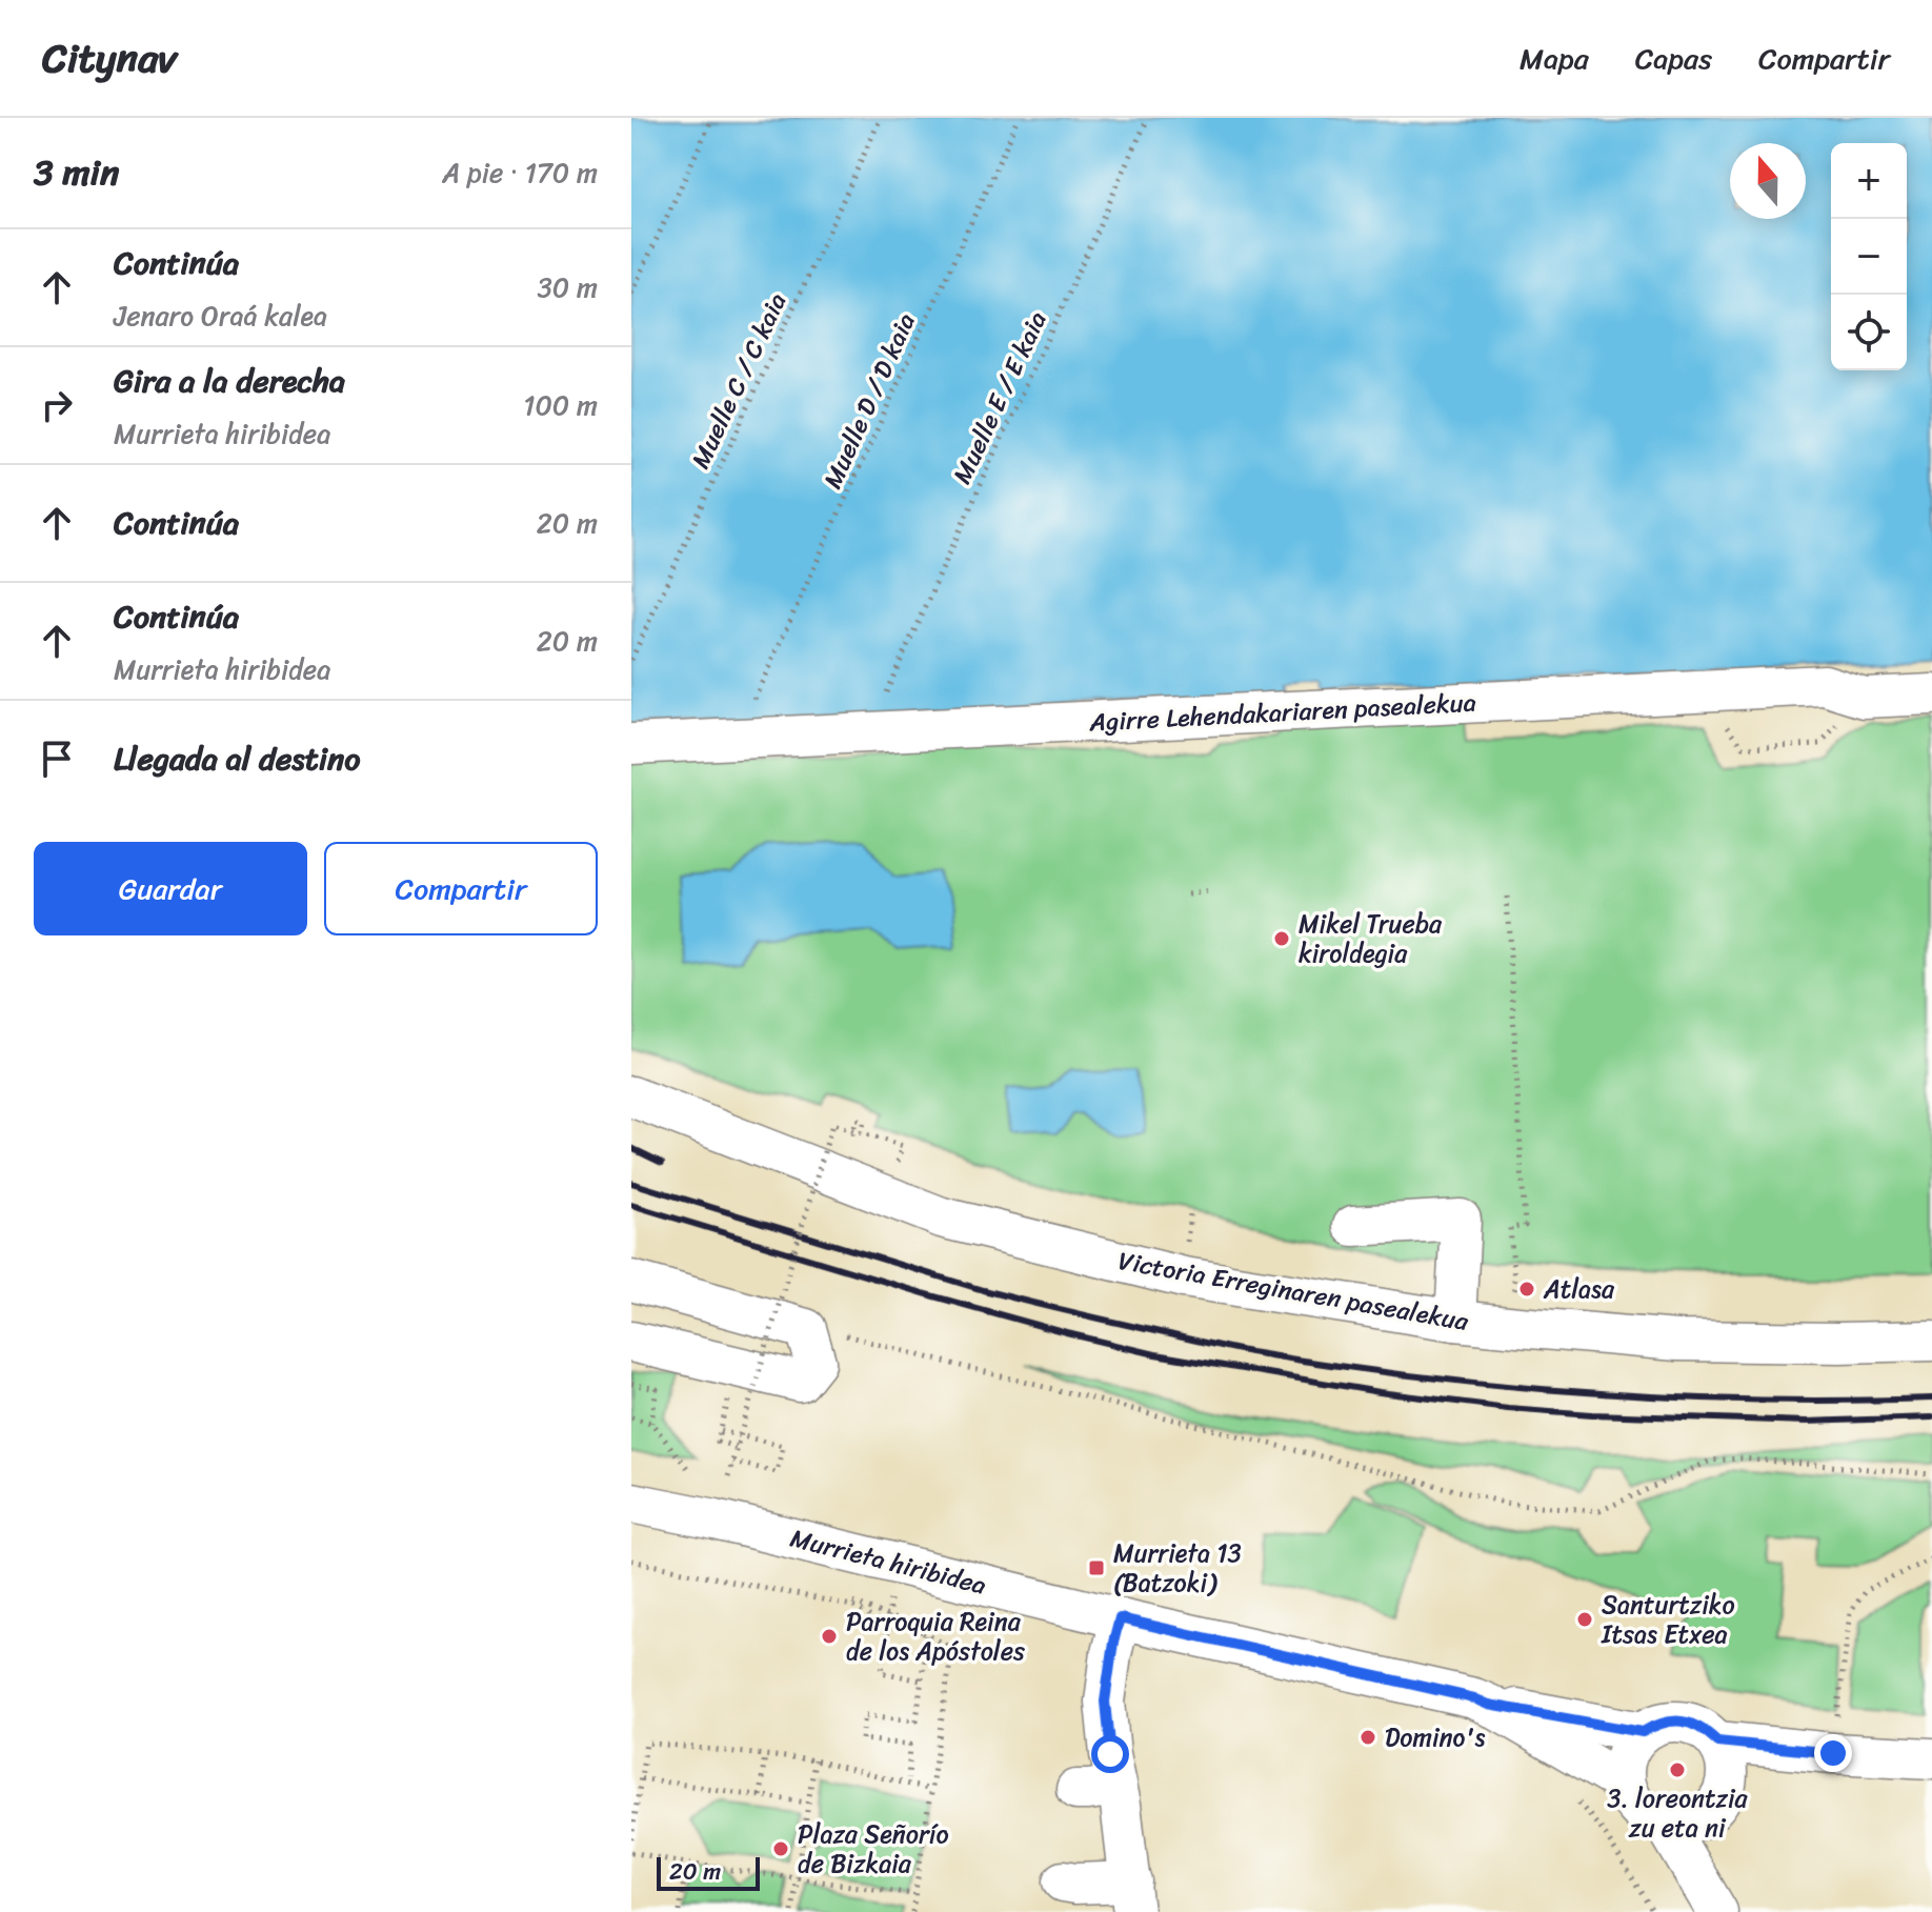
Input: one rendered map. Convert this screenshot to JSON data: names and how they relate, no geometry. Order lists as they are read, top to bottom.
{
  "streets": {
    "street": ["Agirre Lehendakariaren pasealekua", "Victoria Erreginaren pasealekua", "Murrieta hiribidea"],
    "path": ["Muelle C / C kaia", "Muelle E / E kaia", "Muelle D / D kaia"]
  },
  "places": {
    "other": [
      "Mikel Trueba kiroldegia",
      "Atlasa",
      "Santurtziko Itsas Etxea",
      "Parroquia Reina de los Apóstoles",
      "Domino's",
      "3. loreontzia zu eta ni",
      "Plaza Señorío de Bizkaia"
    ],
    "transit": ["Murrieta 13 (Batzoki)"]
  },
  "scale_bar": "20 m",
  "north": "top",
  "page": {
    "header": "Citynav",
    "nav": ["Mapa", "Capas", "Compartir"],
    "heading": ["3 min", "A pie · 170 m"],
    "map_buttons": ["+", "−"],
    "list": [
      ["Continúa", "Jenaro Oraá kalea", "30 m"],
      ["Gira a la derecha", "Murrieta hiribidea", "100 m"],
      ["Continúa", "20 m"],
      ["Continúa", "Murrieta hiribidea", "20 m"],
      "Llegada al destino"
    ],
    "buttons": ["Guardar", "Compartir"],
    "scale": "20 m"
  }
}
